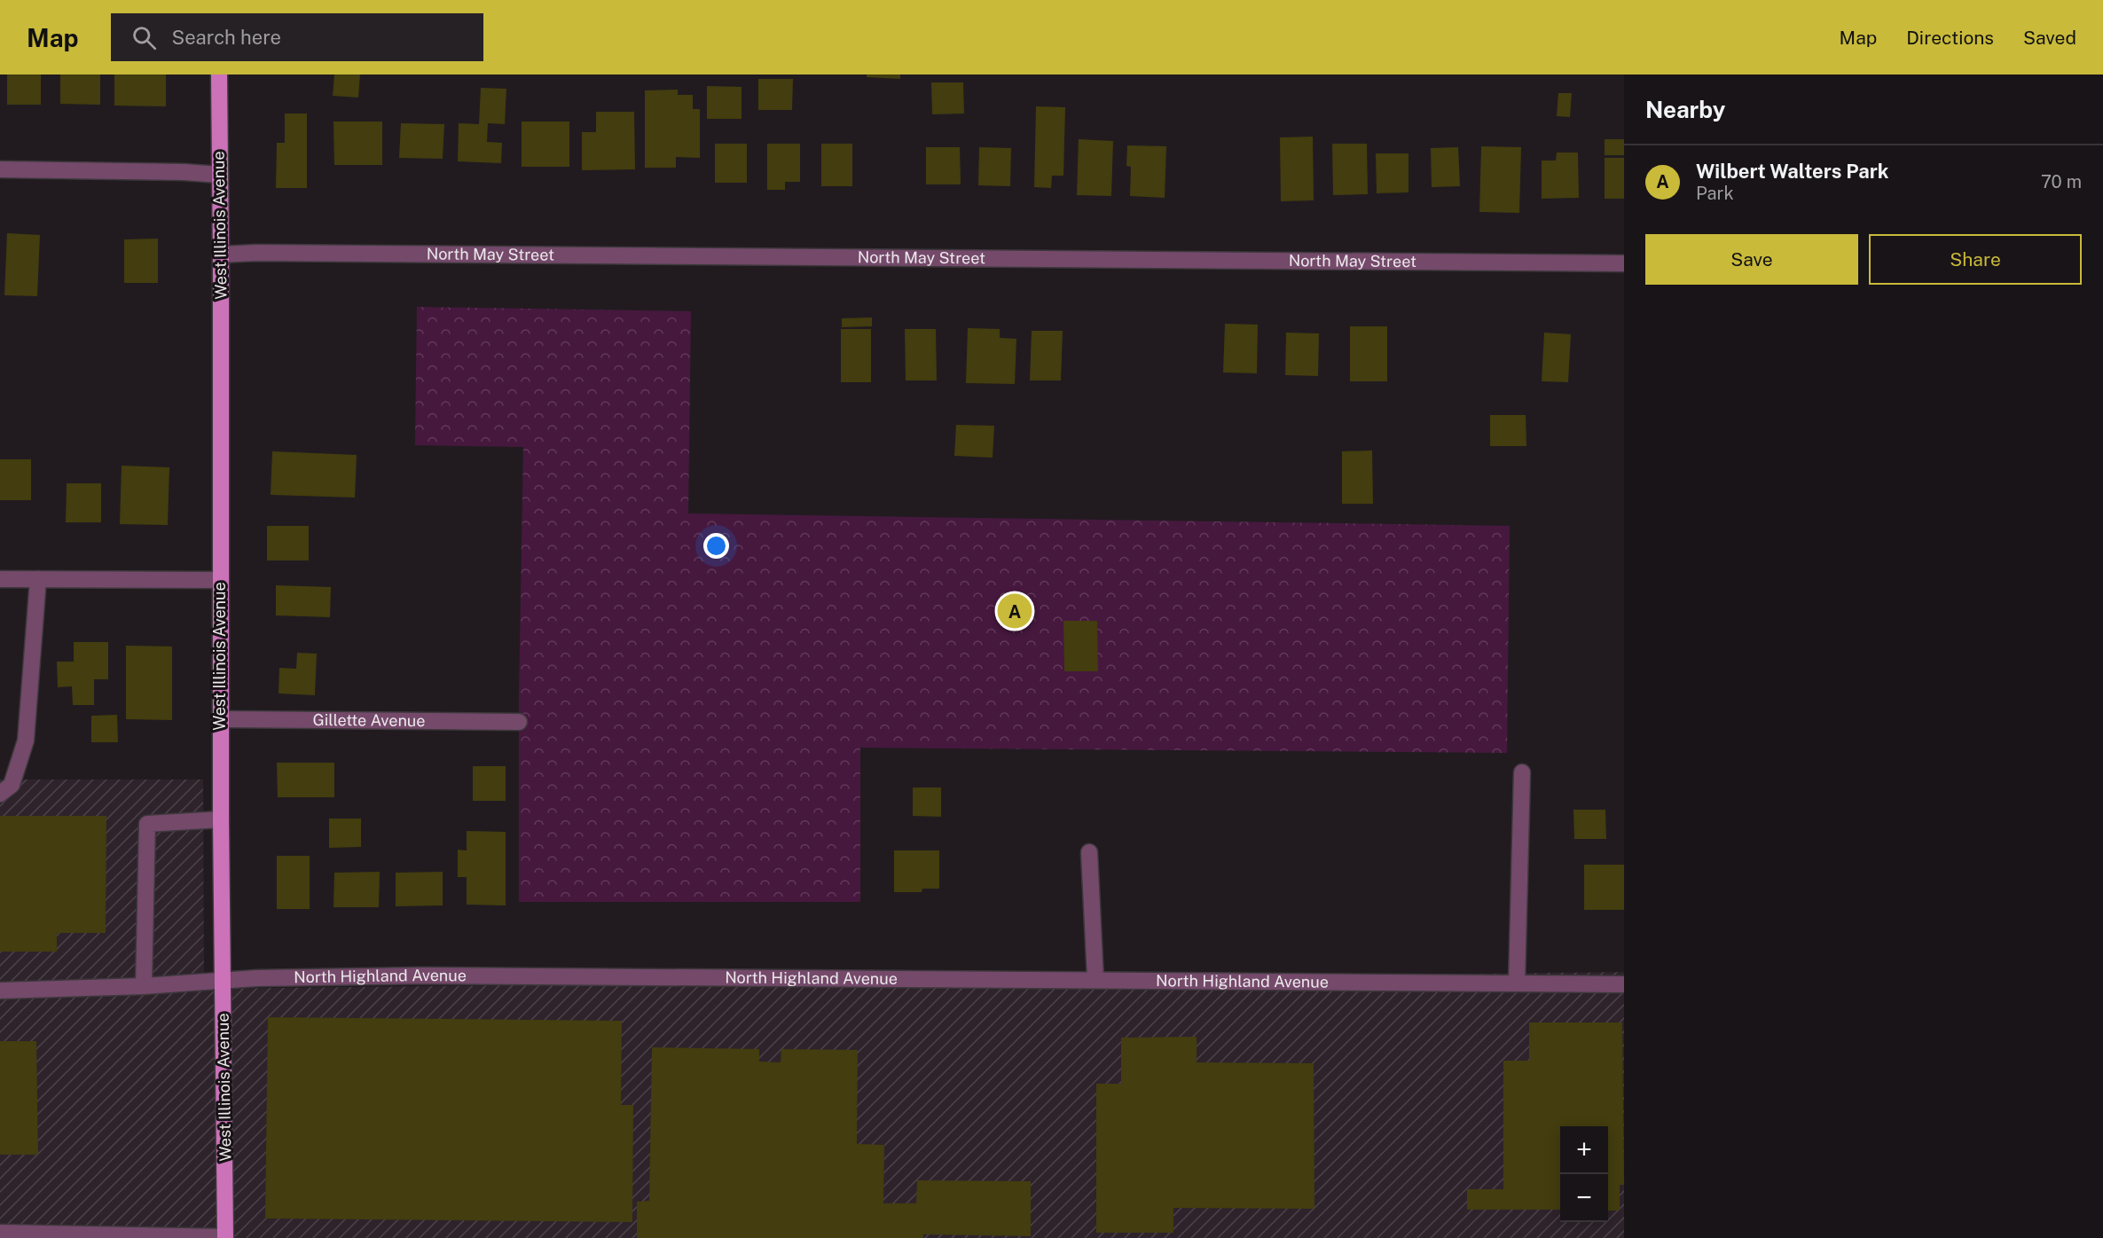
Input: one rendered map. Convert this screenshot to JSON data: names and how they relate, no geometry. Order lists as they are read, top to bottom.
{
  "streets": {
    "main road": ["West Illinois Avenue"],
    "street": ["North May Street", "Gillette Avenue", "North Highland Avenue"]
  },
  "crossings": [
    ["West Illinois Avenue", "North May Street"],
    ["West Illinois Avenue", "Gillette Avenue"],
    ["West Illinois Avenue", "North Highland Avenue"]
  ],
  "page": {
    "header": "Map",
    "search": "Search here",
    "nav": ["Map", "Directions", "Saved"],
    "heading": "Nearby",
    "list": [
      {
        "mark": "A",
        "name": "Wilbert Walters Park",
        "note": "Park",
        "value": "70 m"
      }
    ],
    "buttons": ["Save", "Share"],
    "pins": "A",
    "map_buttons": ["+", "−"]
  }
}
